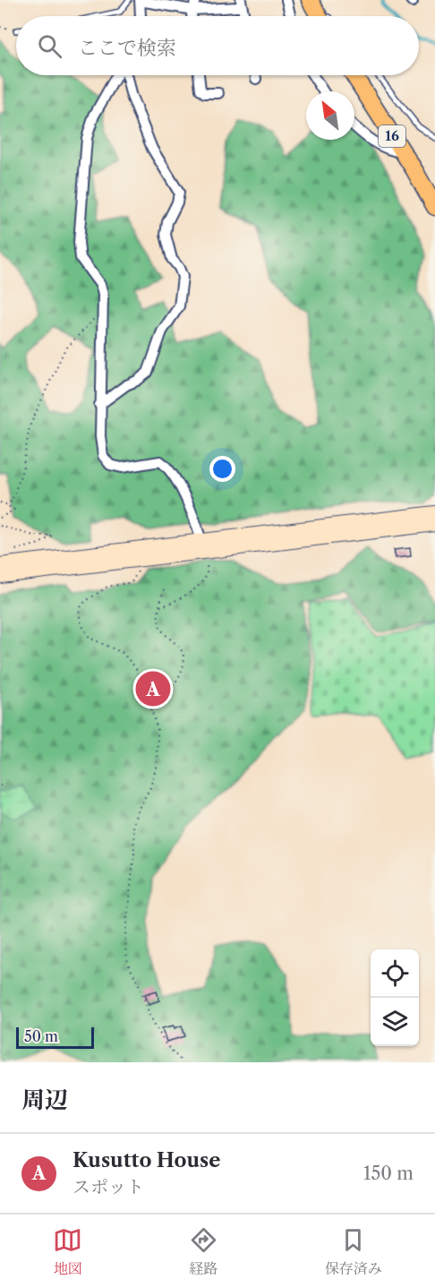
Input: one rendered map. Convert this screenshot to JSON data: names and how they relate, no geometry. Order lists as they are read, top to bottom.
{
  "streets": {
    "highway": ["16"]
  },
  "scale_bar": "50 m",
  "north": "top left",
  "page": {
    "search": "ここで検索",
    "pins": "A",
    "scale": "50 m",
    "heading": "周辺",
    "list": [
      {
        "mark": "A",
        "name": "Kusutto House",
        "note": "スポット",
        "value": "150 m"
      }
    ],
    "nav": ["地図", "経路", "保存済み"]
  }
}
